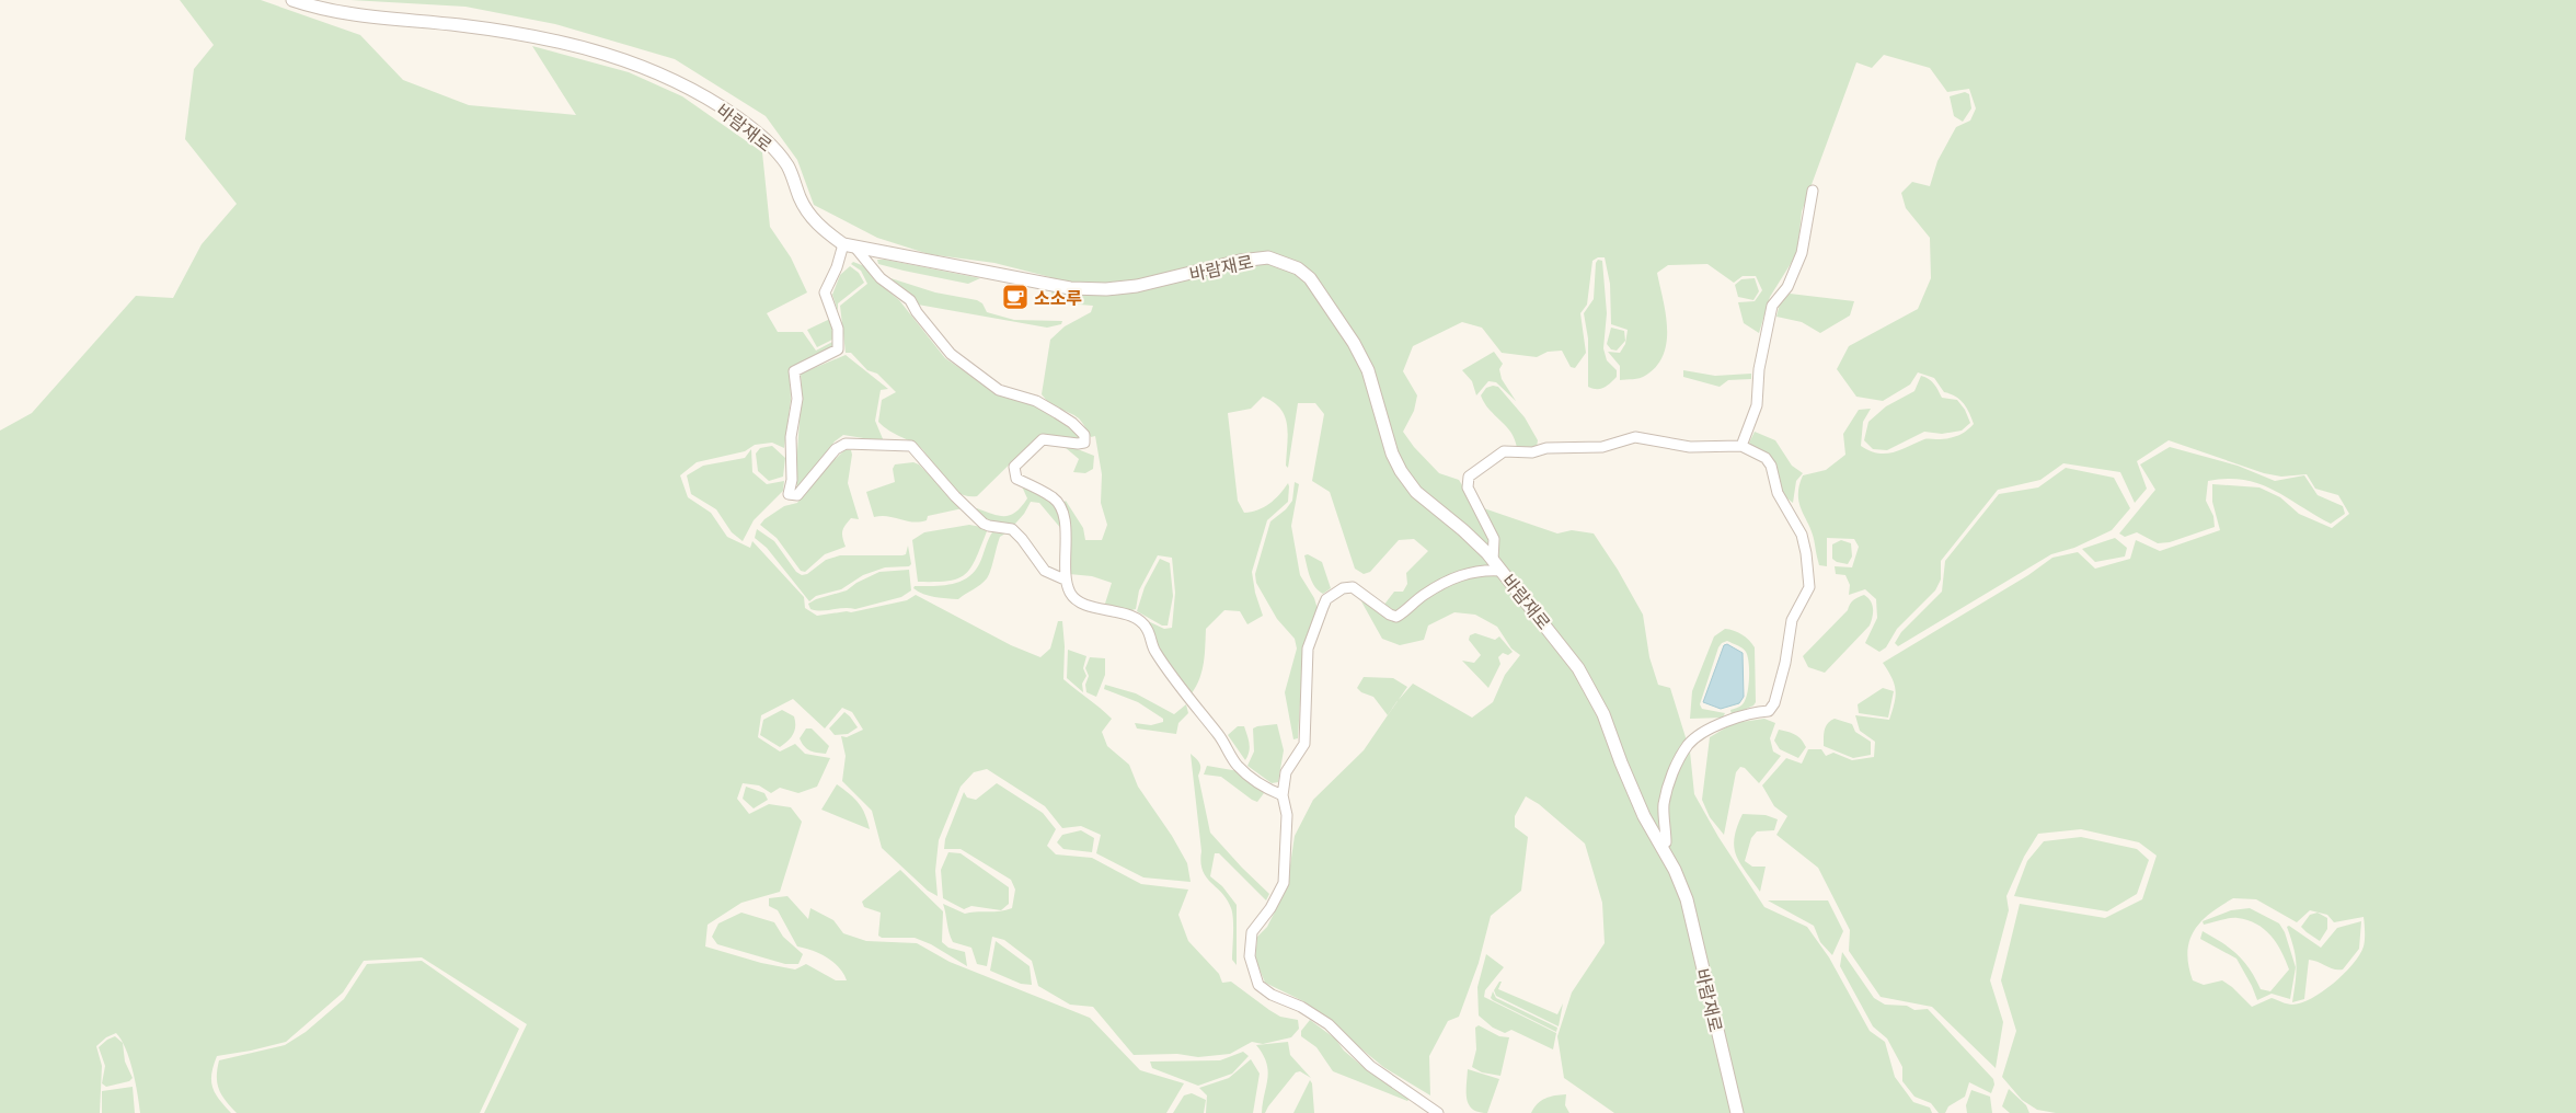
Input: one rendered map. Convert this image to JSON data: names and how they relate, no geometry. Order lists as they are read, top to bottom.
{
  "streets": {
    "street": ["바람재로"]
  },
  "places": {
    "cafe": ["소소루"]
  }
}
